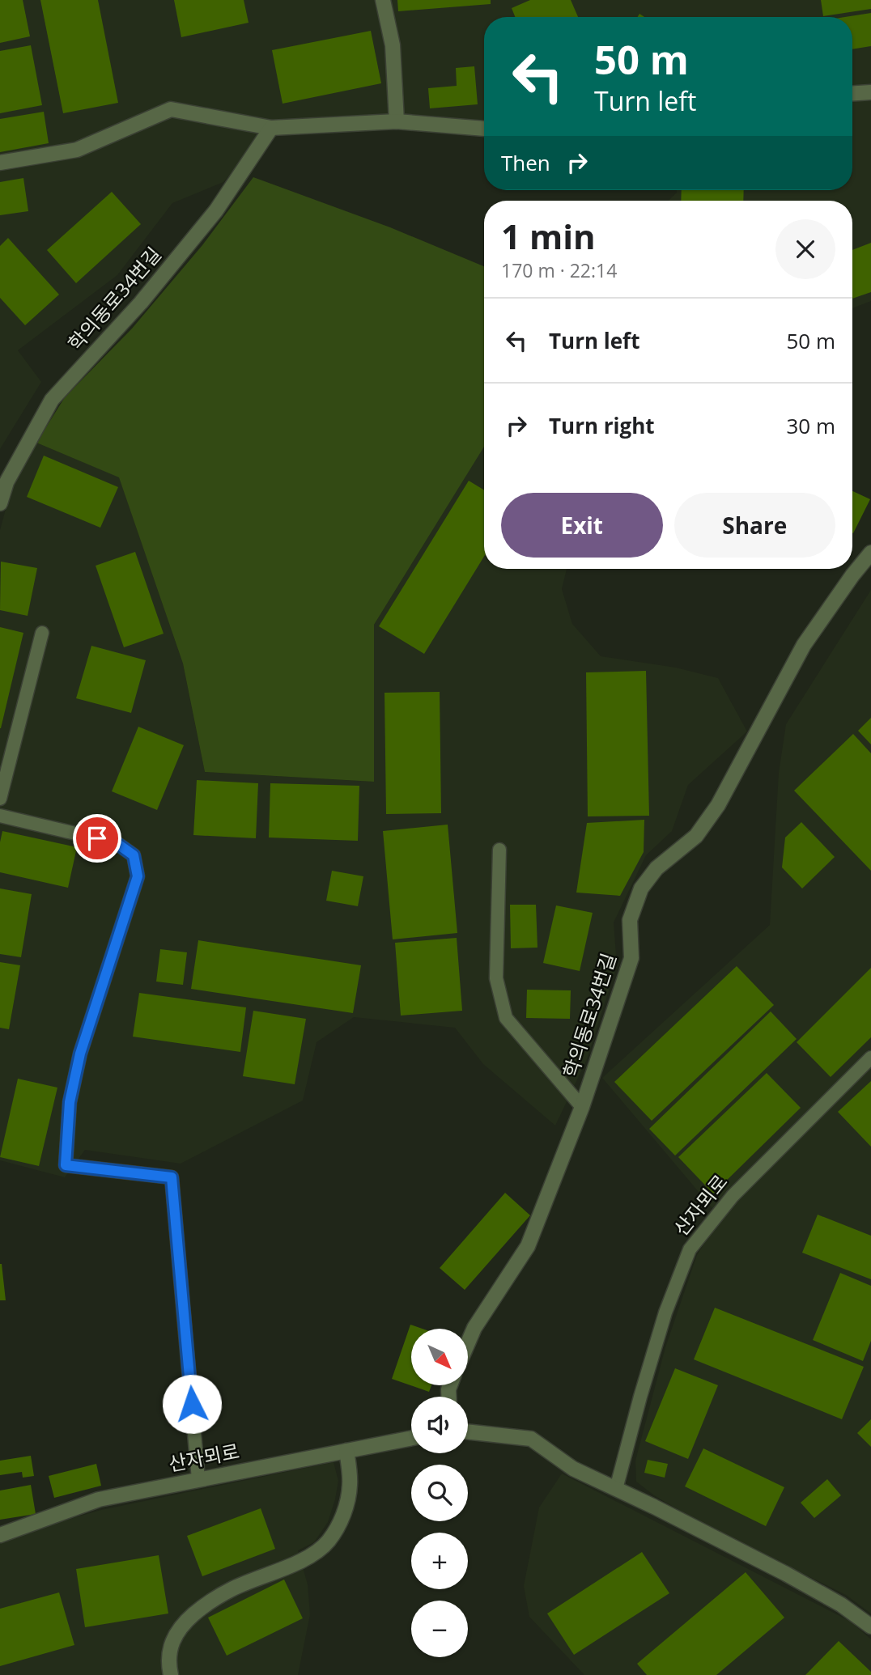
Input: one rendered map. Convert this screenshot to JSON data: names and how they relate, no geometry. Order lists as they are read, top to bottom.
{
  "streets": {
    "street": ["학의동로34번길", "산자뫼로"]
  },
  "north": "bottom right",
  "page": {
    "turn": ["50 m", "Turn left"],
    "then": "Then",
    "heading": ["1 min", "170 m · 22:14"],
    "list": [
      {
        "name": "Turn left",
        "value": "50 m"
      },
      {
        "name": "Turn right",
        "value": "30 m"
      }
    ],
    "buttons": ["Exit", "Share"],
    "map_buttons": ["+", "−"]
  }
}
